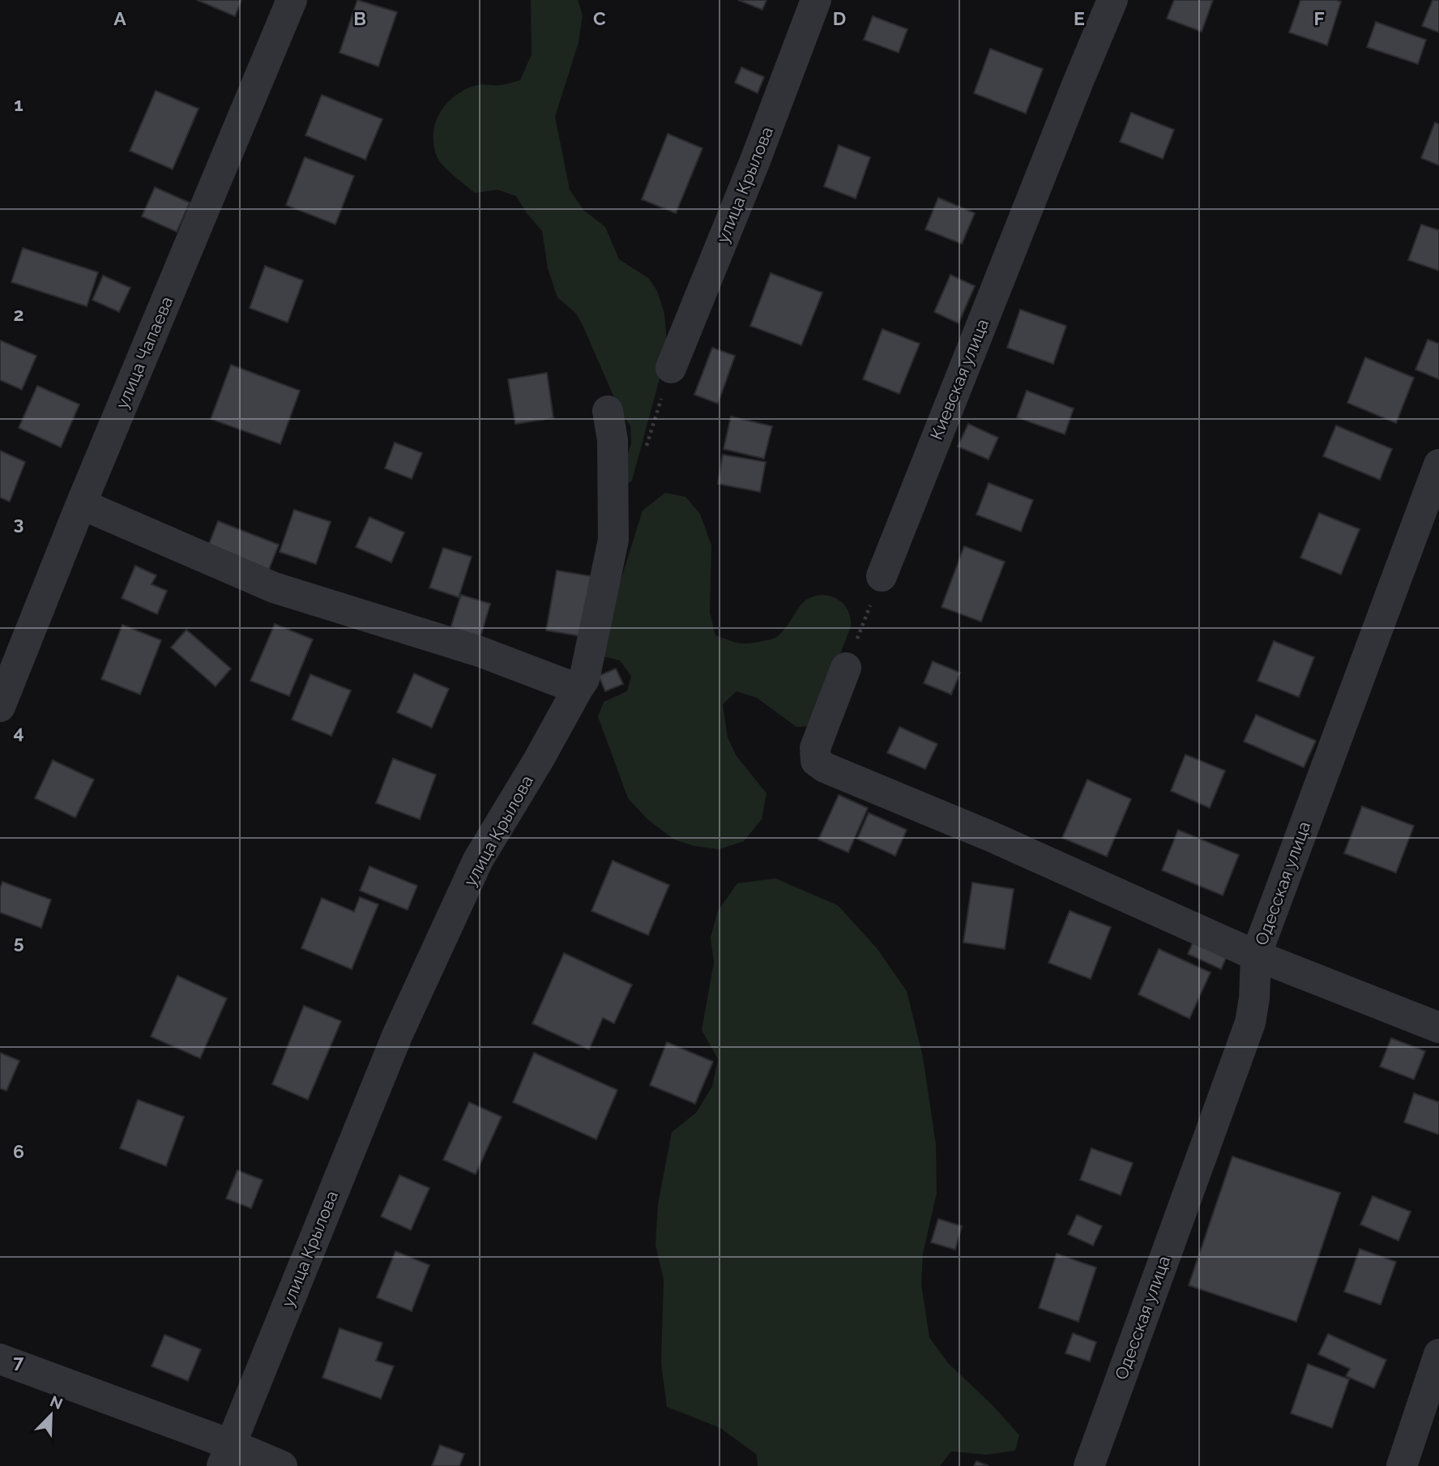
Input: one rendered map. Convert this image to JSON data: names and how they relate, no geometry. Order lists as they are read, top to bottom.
{
  "streets": {
    "street": [
      "улица Крылова",
      "улица Чапаева",
      "Киевская улица",
      "Одесская улица"
    ]
  },
  "north": "top right",
  "grid": {
    "columns": [
      "A",
      "B",
      "C",
      "D",
      "E",
      "F"
    ],
    "rows": [
      "1",
      "2",
      "3",
      "4",
      "5",
      "6",
      "7"
    ]
  }
}
